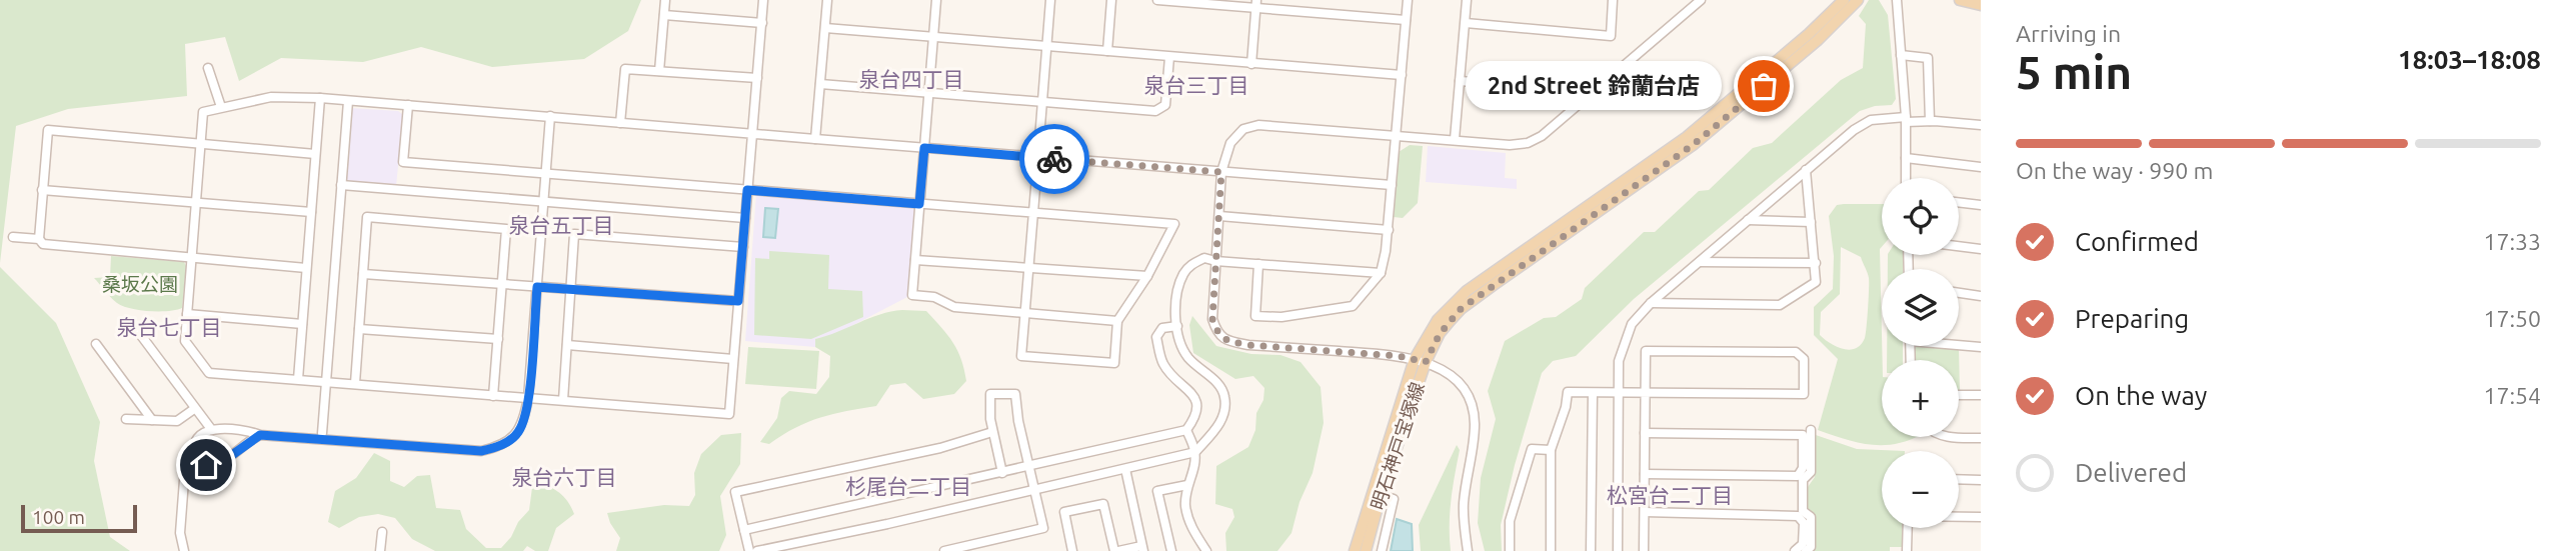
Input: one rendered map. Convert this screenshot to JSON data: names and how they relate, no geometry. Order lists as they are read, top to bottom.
{
  "streets": {
    "main road": ["明石神戸宝塚線"]
  },
  "districts": [
    "泉台四丁目",
    "泉台三丁目",
    "泉台五丁目",
    "泉台七丁目",
    "泉台六丁目",
    "杉尾台二丁目",
    "松宮台二丁目"
  ],
  "parks": ["桑坂公園"],
  "places": ["2nd Street 鈴蘭台店"],
  "scale_bar": "100 m",
  "page": {
    "heading": ["5 min", "Arriving in", "18:03–18:08"],
    "bubble": "2nd Street 鈴蘭台店",
    "bar": "On the way · 990 m",
    "map_buttons": ["+", "−"],
    "list": [
      ["Confirmed", "17:33"],
      ["Preparing", "17:50"],
      ["On the way", "17:54"],
      "Delivered"
    ],
    "scale": "100 m"
  }
}
